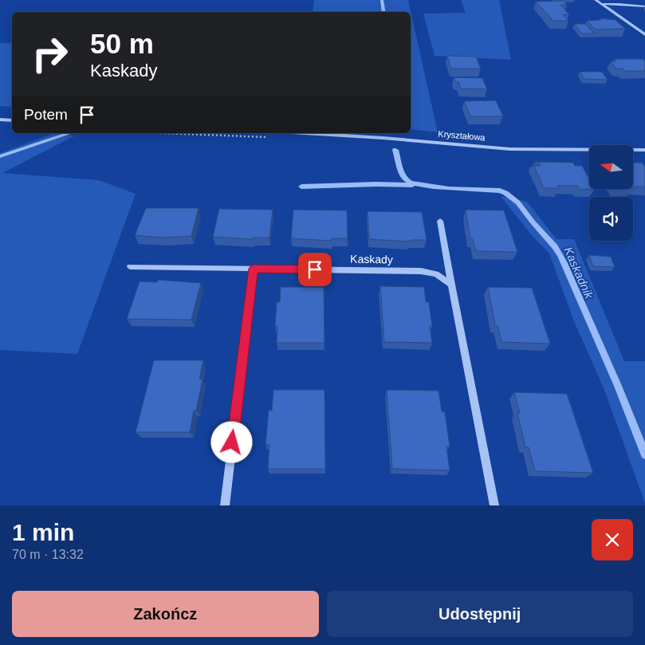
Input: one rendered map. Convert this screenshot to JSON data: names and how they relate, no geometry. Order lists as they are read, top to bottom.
{
  "streets": {
    "street": ["Kryształowa", "Kaskady"]
  },
  "water": ["Kaskadnik"],
  "north": "left",
  "page": {
    "turn": ["50 m", "Kaskady"],
    "then": "Potem",
    "heading": ["1 min", "70 m · 13:32"],
    "buttons": ["Zakończ", "Udostępnij"]
  }
}
